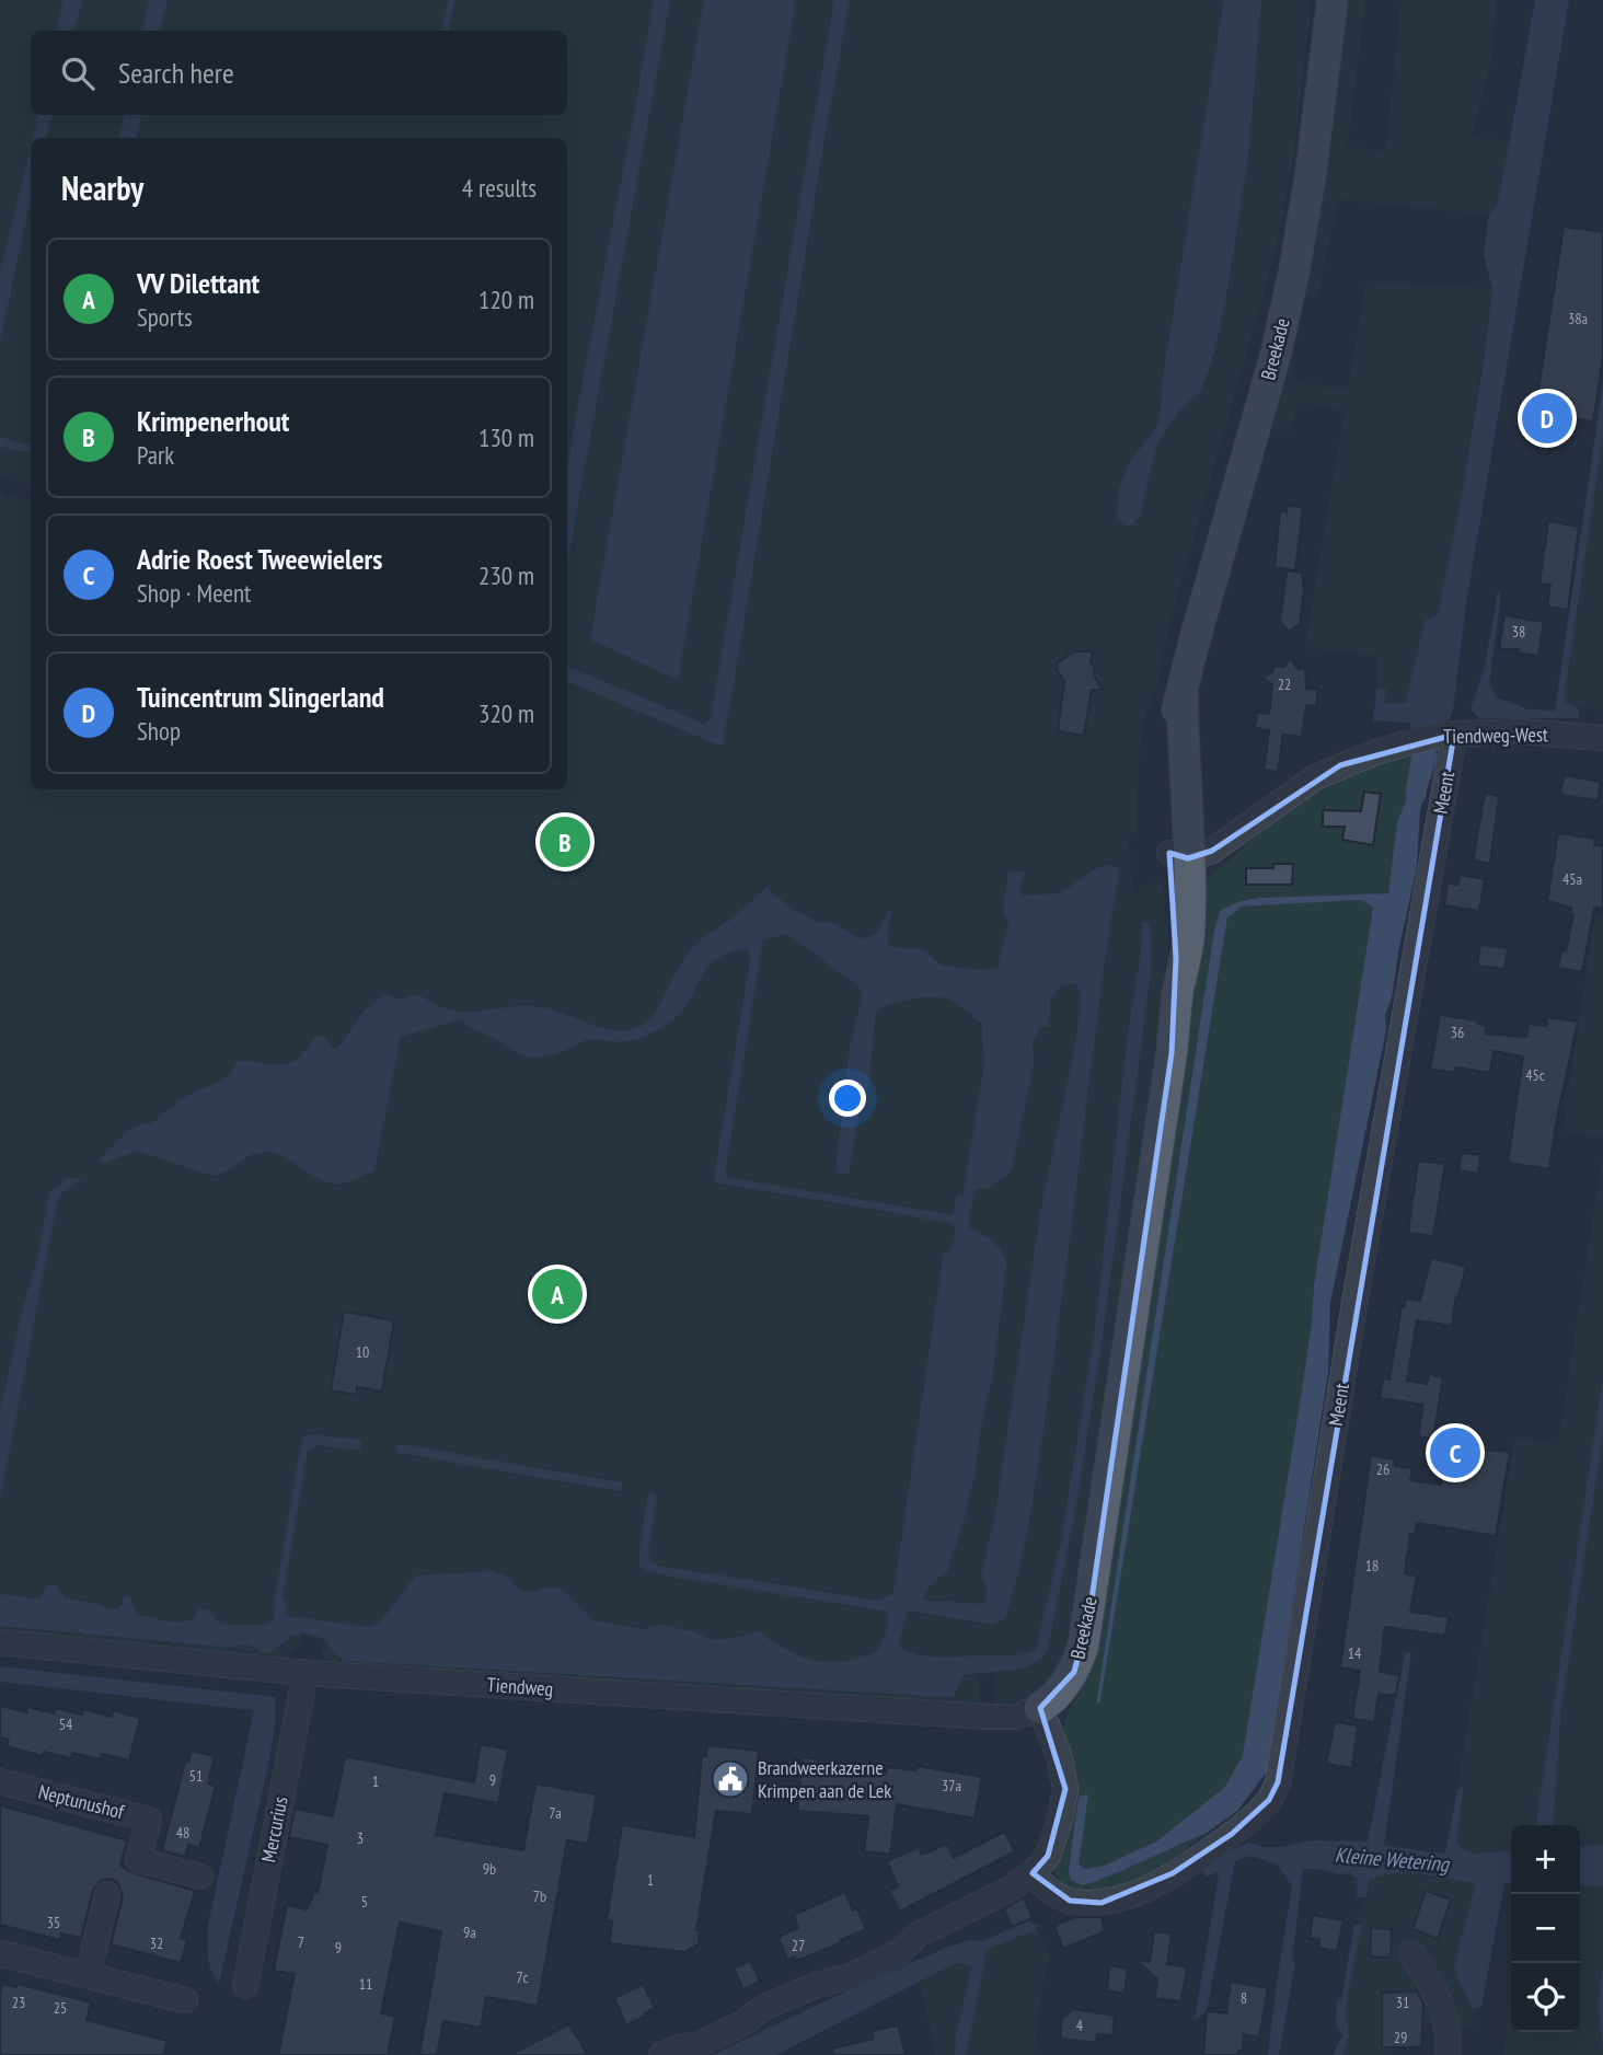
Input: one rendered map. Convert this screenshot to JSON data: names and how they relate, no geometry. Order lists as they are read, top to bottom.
{
  "streets": {
    "main road": ["Breekade"],
    "street": [
      "Tiendweg-West",
      "Meent",
      "Tiendweg",
      "Neptunushof",
      "Mercurius"
    ]
  },
  "crossings": [
    ["Breekade", "Tiendweg-West"],
    ["Breekade", "Tiendweg"],
    ["Tiendweg-West", "Meent"],
    ["Tiendweg", "Mercurius"]
  ],
  "water": ["Kleine Wetering"],
  "places": {
    "public building": ["Brandweerkazerne Krimpen aan de Lek"]
  },
  "house_numbers": [
    "38a",
    "38",
    "22",
    "45a",
    "36",
    "45c",
    "10",
    "26",
    "18",
    "14",
    "54",
    "51",
    "9",
    "1",
    "37a",
    "7a",
    "48",
    "3",
    "9b",
    "1",
    "7b",
    "5",
    "35",
    "9a",
    "7",
    "32",
    "27",
    "9",
    "7c",
    "11",
    "8",
    "23",
    "31",
    "25",
    "4",
    "29"
  ],
  "page": {
    "search": "Search here",
    "heading": ["Nearby", "4 results"],
    "list": [
      {
        "mark": "A",
        "name": "VV Dilettant",
        "note": "Sports",
        "value": "120 m"
      },
      {
        "mark": "B",
        "name": "Krimpenerhout",
        "note": "Park",
        "value": "130 m"
      },
      {
        "mark": "C",
        "name": "Adrie Roest Tweewielers",
        "note": "Shop · Meent",
        "value": "230 m"
      },
      {
        "mark": "D",
        "name": "Tuincentrum Slingerland",
        "note": "Shop",
        "value": "320 m"
      }
    ],
    "pins": [
      "D",
      "B",
      "A",
      "C"
    ],
    "map_buttons": ["+", "−"]
  }
}
